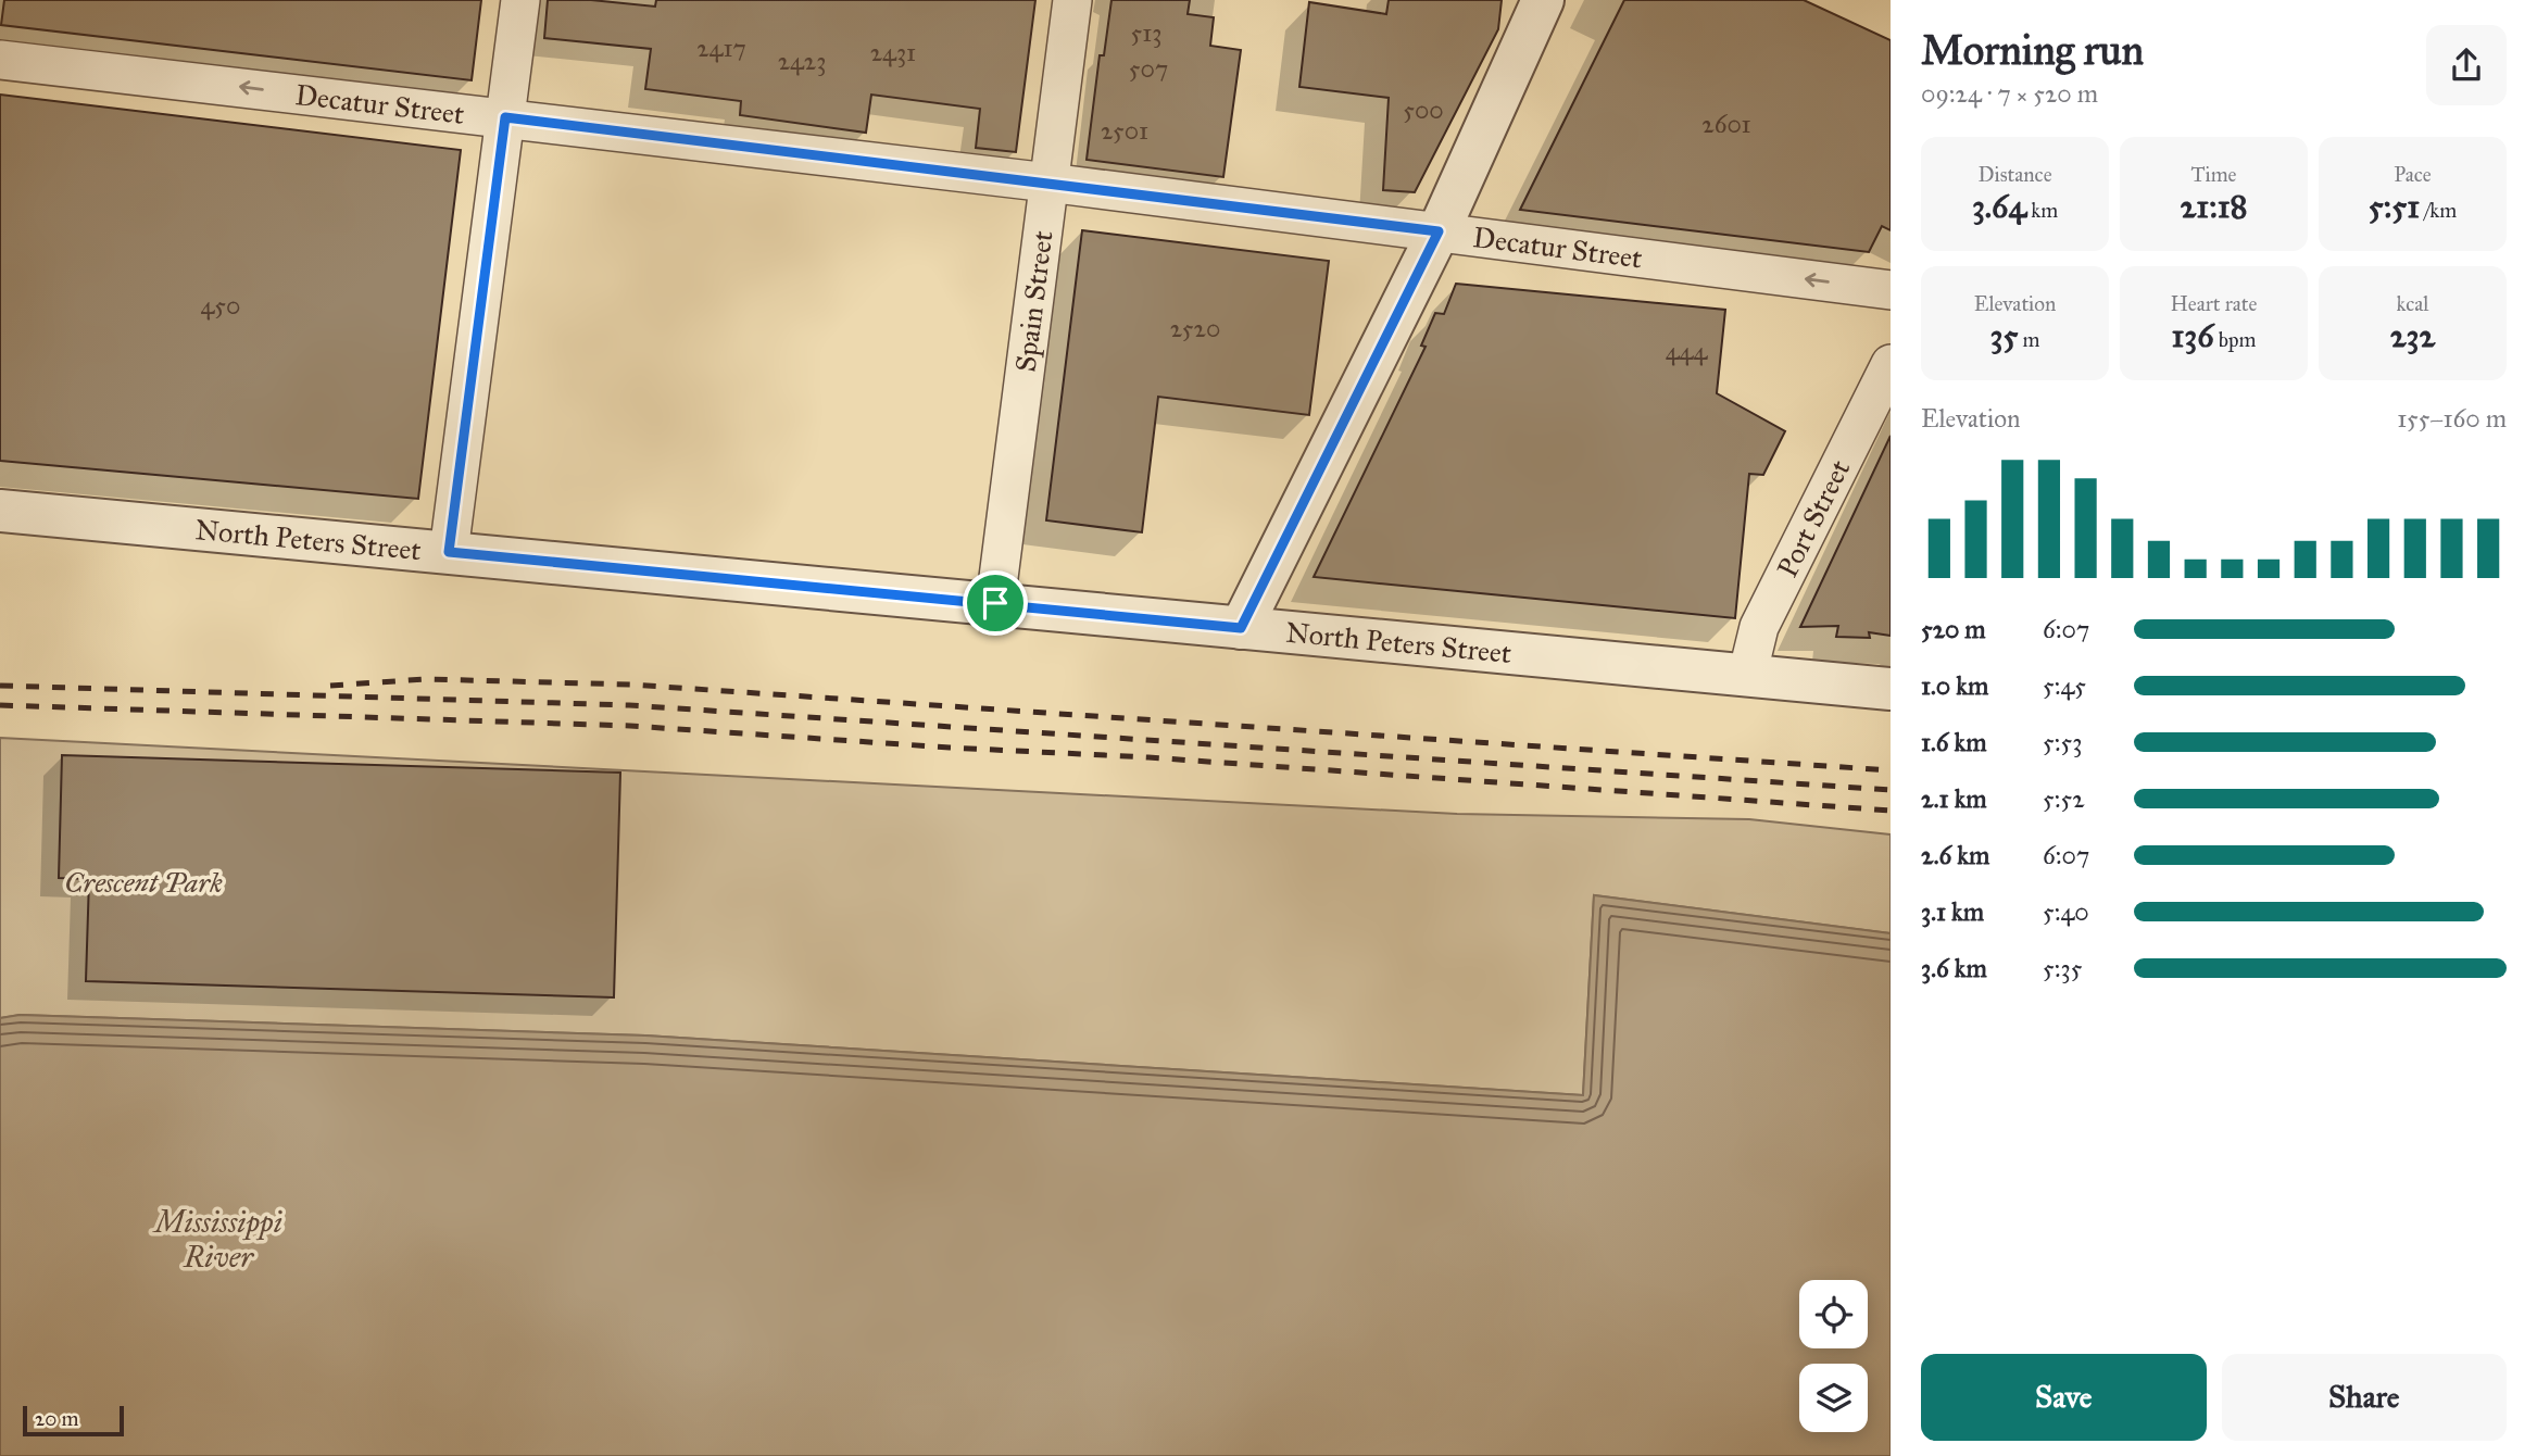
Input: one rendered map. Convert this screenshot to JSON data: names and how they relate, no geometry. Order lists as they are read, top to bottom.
{
  "streets": {
    "street": [
      "Decatur Street",
      "Spain Street",
      "Port Street",
      "North Peters Street"
    ]
  },
  "crossings": [
    ["Decatur Street", "Spain Street"],
    ["Spain Street", "North Peters Street"],
    ["Port Street", "North Peters Street"]
  ],
  "one_way": ["Decatur Street"],
  "water": ["Mississippi River"],
  "parks": ["Crescent Park"],
  "house_numbers": [
    "513",
    "2417",
    "2431",
    "2423",
    "507",
    "500",
    "2601",
    "2501",
    "450",
    "2520",
    "444"
  ],
  "scale_bar": "20 m",
  "page": {
    "heading": ["Morning run", "09:24 · 7 × 520 m"],
    "stats": [
      ["Distance", "3.64 km"],
      ["Time", "21:18"],
      ["Pace", "5:51 /km"],
      ["Elevation", "35 m"],
      ["Heart rate", "136 bpm"],
      ["kcal", "232"]
    ],
    "chart": ["Elevation", "155–160 m"],
    "list": [
      {
        "name": "520 m",
        "note": "6:07"
      },
      {
        "name": "1.0 km",
        "note": "5:45"
      },
      {
        "name": "1.6 km",
        "note": "5:53"
      },
      {
        "name": "2.1 km",
        "note": "5:52"
      },
      {
        "name": "2.6 km",
        "note": "6:07"
      },
      {
        "name": "3.1 km",
        "note": "5:40"
      },
      {
        "name": "3.6 km",
        "note": "5:35"
      }
    ],
    "buttons": ["Save", "Share"],
    "scale": "20 m"
  }
}
